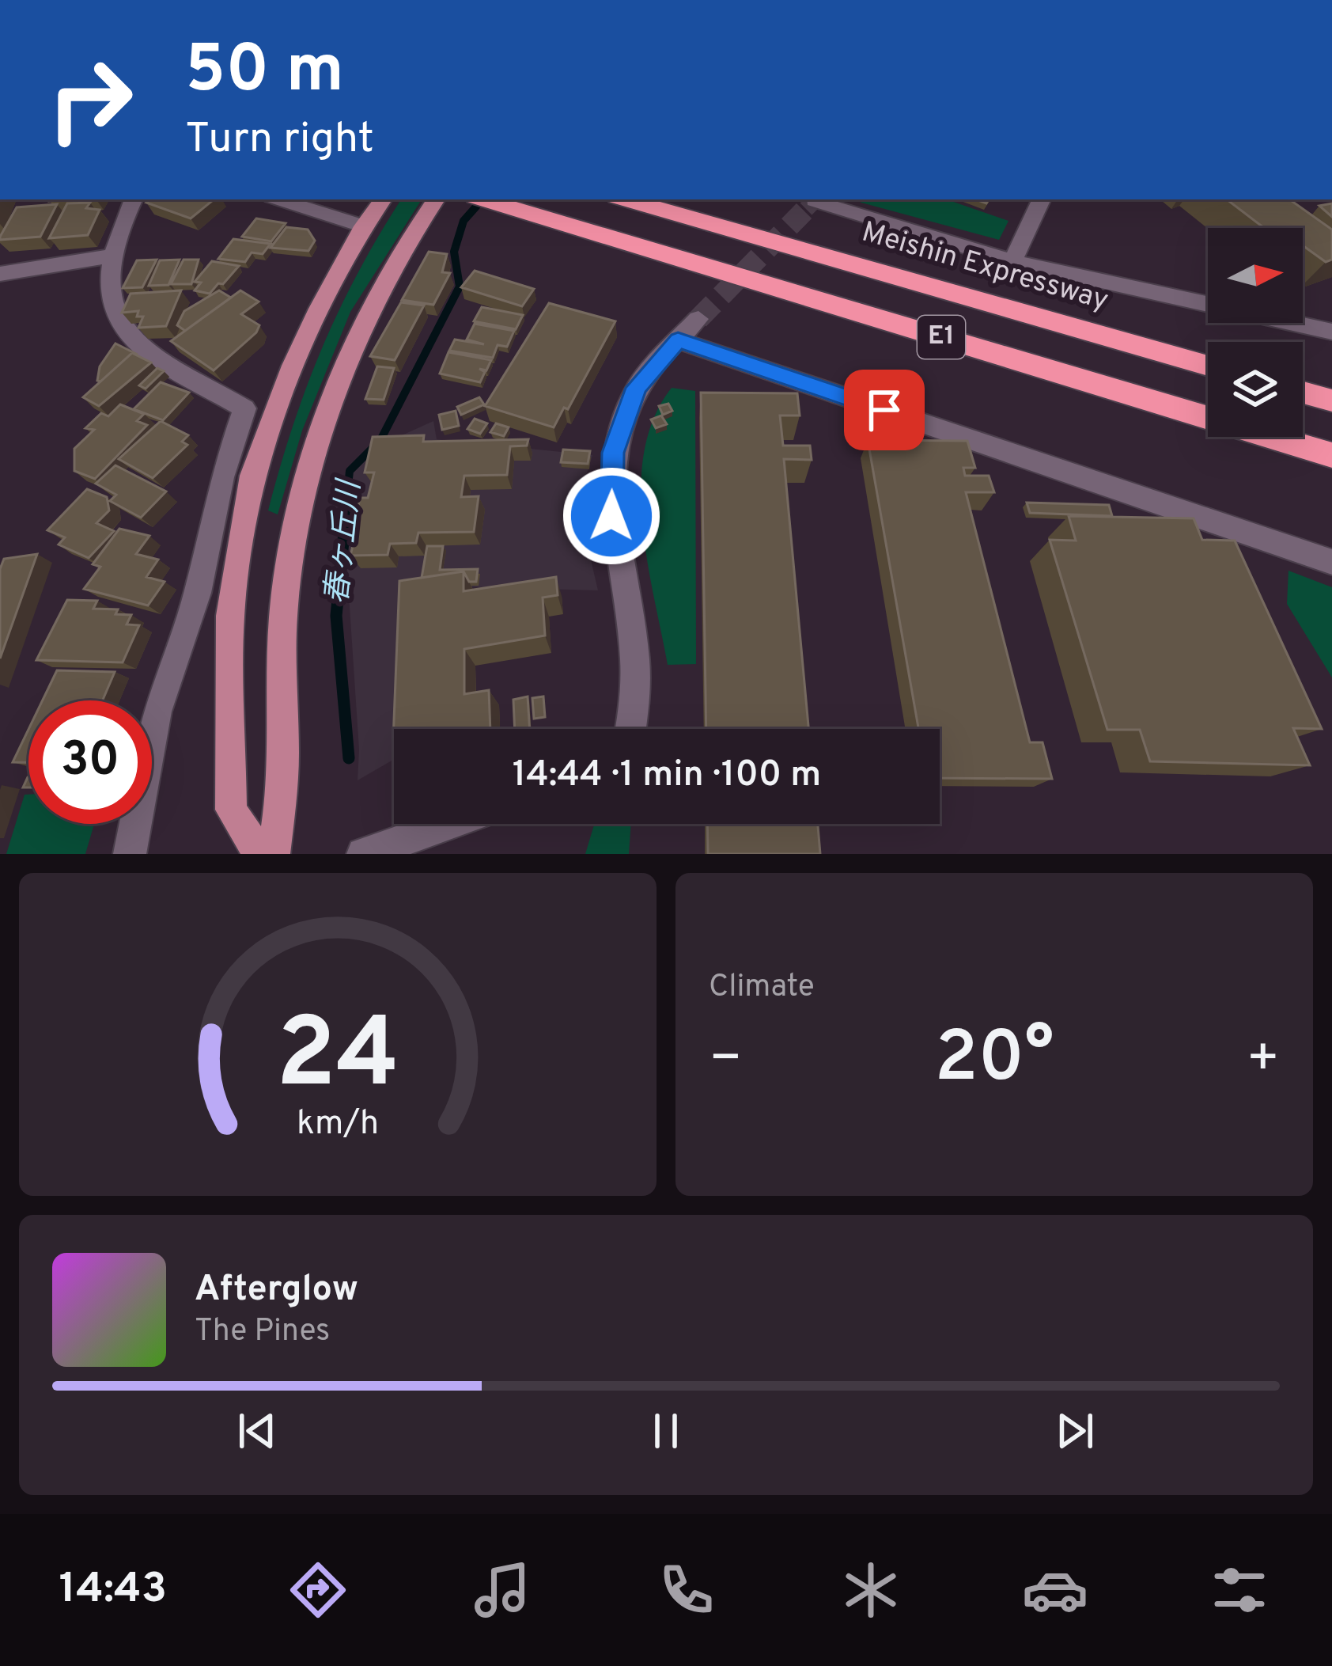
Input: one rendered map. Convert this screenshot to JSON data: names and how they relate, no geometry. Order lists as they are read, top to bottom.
{
  "streets": {
    "highway": ["Meishin Expressway", "E1"]
  },
  "water": ["春ヶ丘川"],
  "north": "right",
  "page": {
    "turn": ["50 m", "Turn right"],
    "limit": "30",
    "trip": "14:44 · 1 min · 100 m",
    "tile": "Climate",
    "heat": ["−", "20°", "+"],
    "song": ["Afterglow", "The Pines"],
    "tabs": "14:43",
    "gauge": ["24", "km/h"]
  }
}
